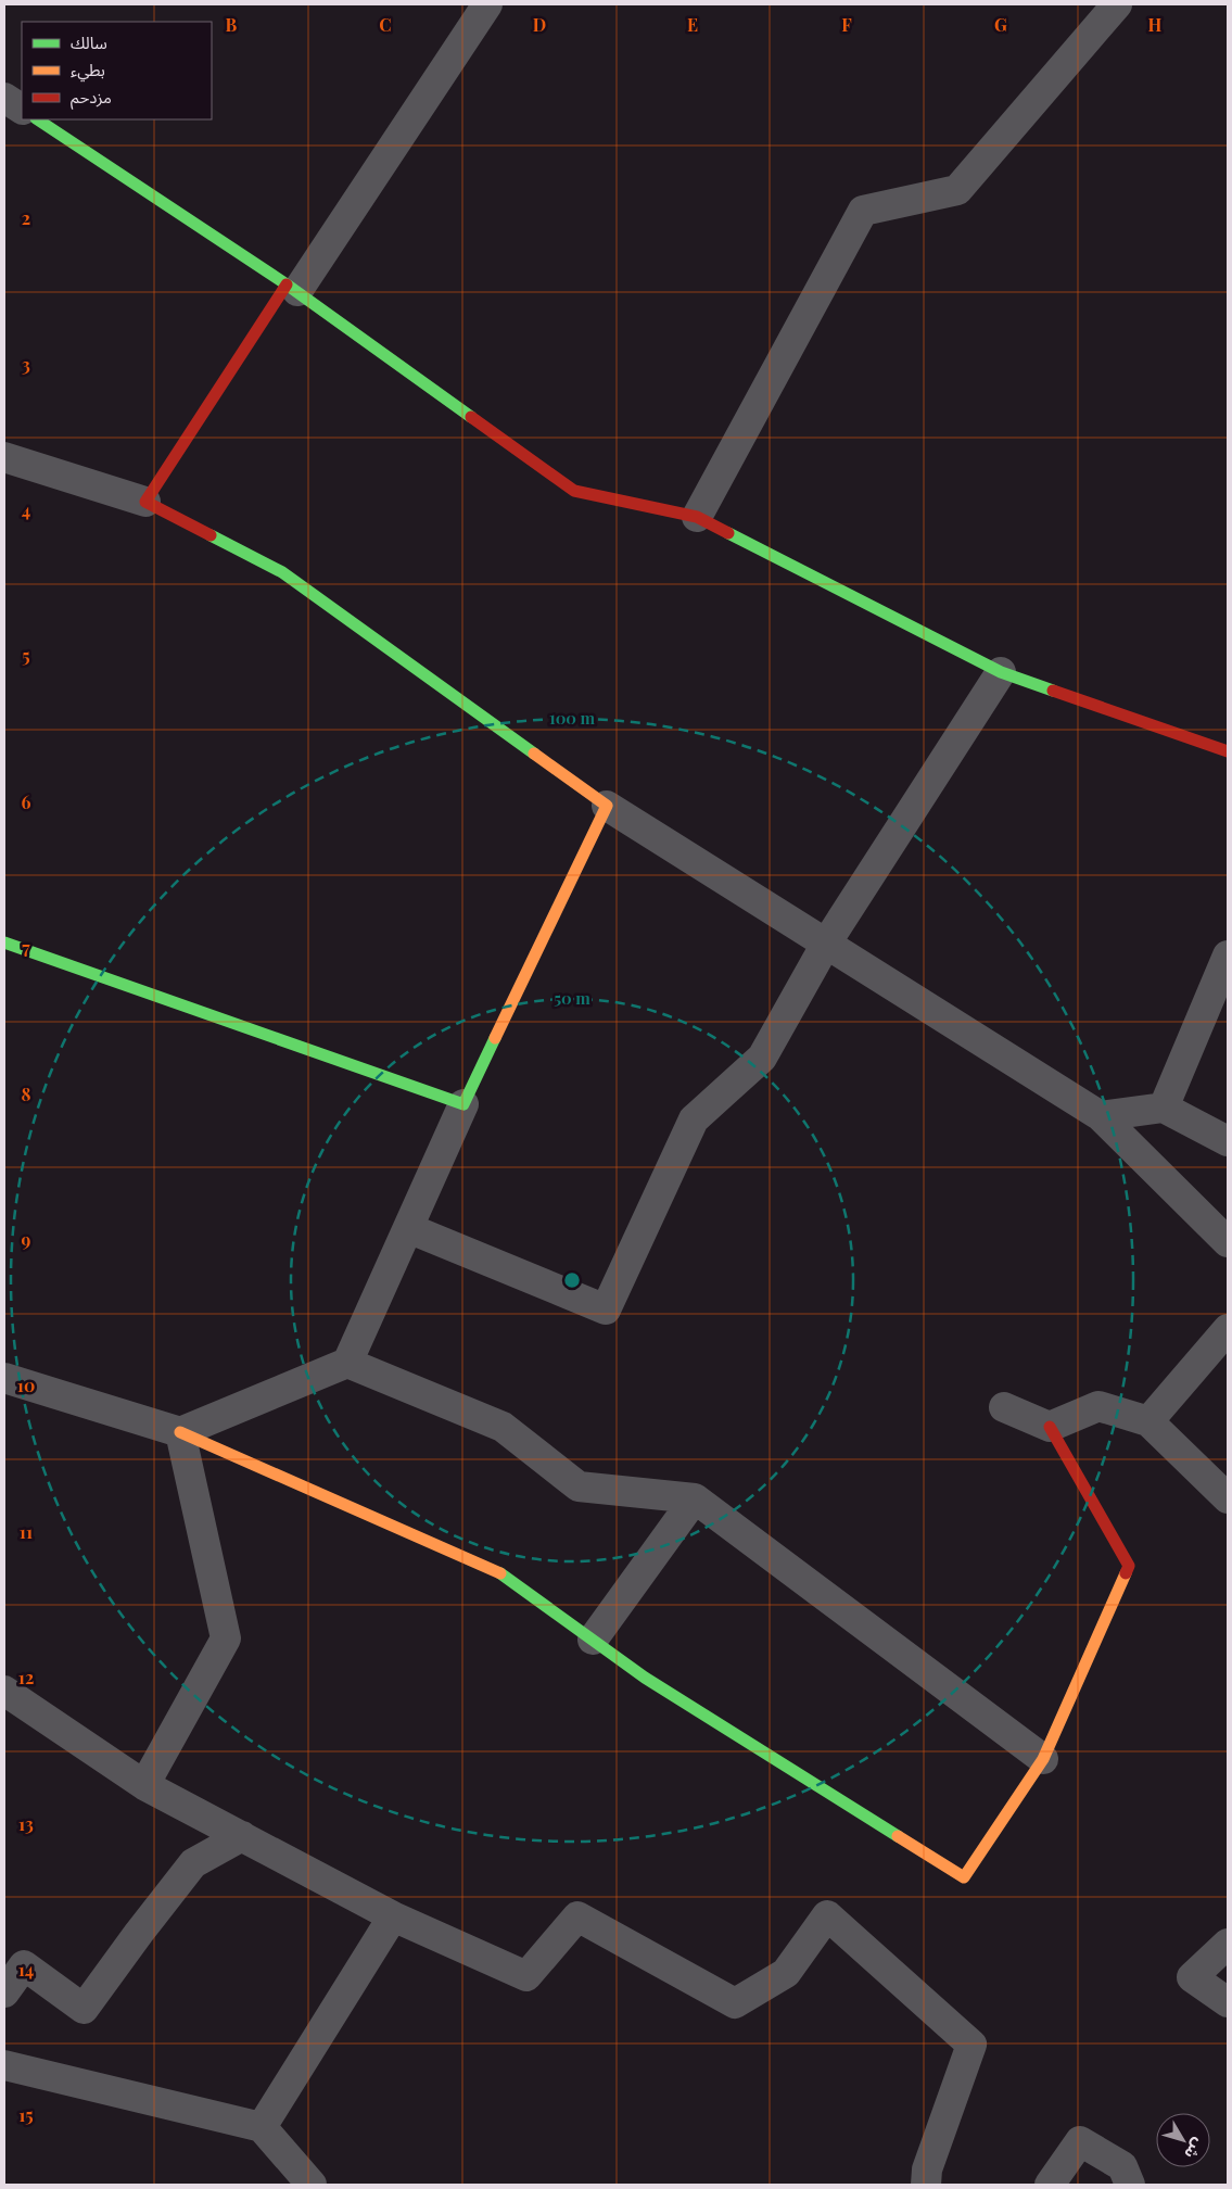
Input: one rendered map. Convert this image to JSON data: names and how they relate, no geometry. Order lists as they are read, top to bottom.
{
  "legend": ["سالك", "بطيء", "مزدحم"],
  "north": "bottom right",
  "grid": {
    "columns": [
      "B",
      "C",
      "D",
      "E",
      "F",
      "G",
      "H"
    ],
    "rows": [
      "2",
      "3",
      "4",
      "5",
      "6",
      "7",
      "8",
      "9",
      "10",
      "11",
      "12",
      "13",
      "14",
      "15"
    ]
  },
  "rings": ["100 m", "50 m"]
}
